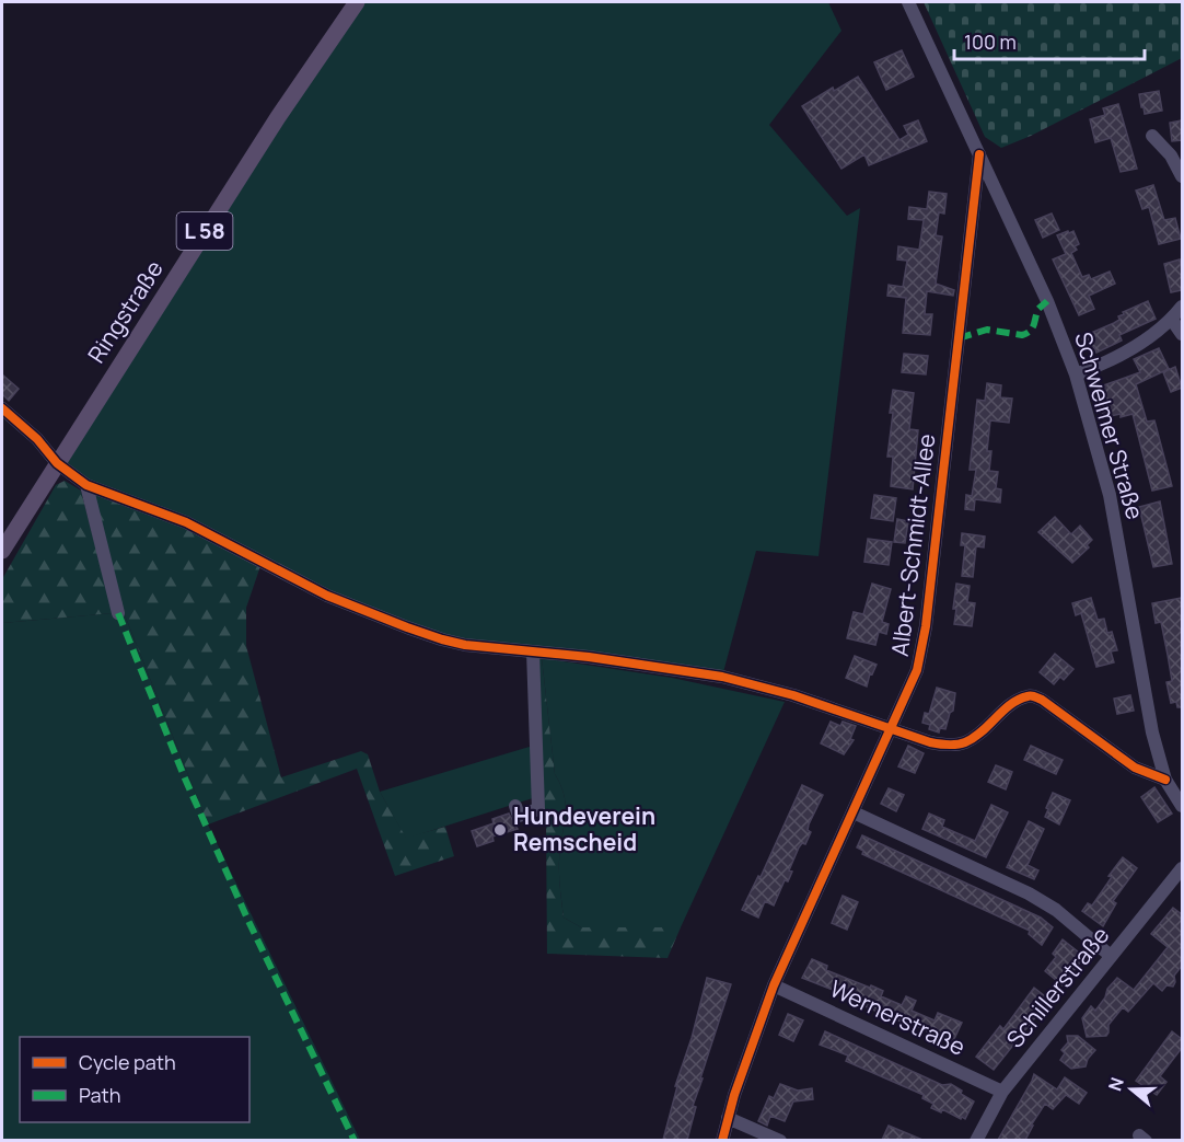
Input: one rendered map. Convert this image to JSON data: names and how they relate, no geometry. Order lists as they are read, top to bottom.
{
  "streets": {
    "main road": ["L 58", "Ringstraße"],
    "street": [
      "Schwelmer Straße",
      "Albert-Schmidt-Allee",
      "Schillerstraße",
      "Wernerstraße"
    ]
  },
  "crossings": [
    ["Schwelmer Straße", "Albert-Schmidt-Allee"],
    ["Albert-Schmidt-Allee", "Wernerstraße"],
    ["Schillerstraße", "Wernerstraße"]
  ],
  "places": ["Hundeverein Remscheid"],
  "legend": ["Cycle path", "Path"],
  "scale_bar": "100 m",
  "north": "left"
}
